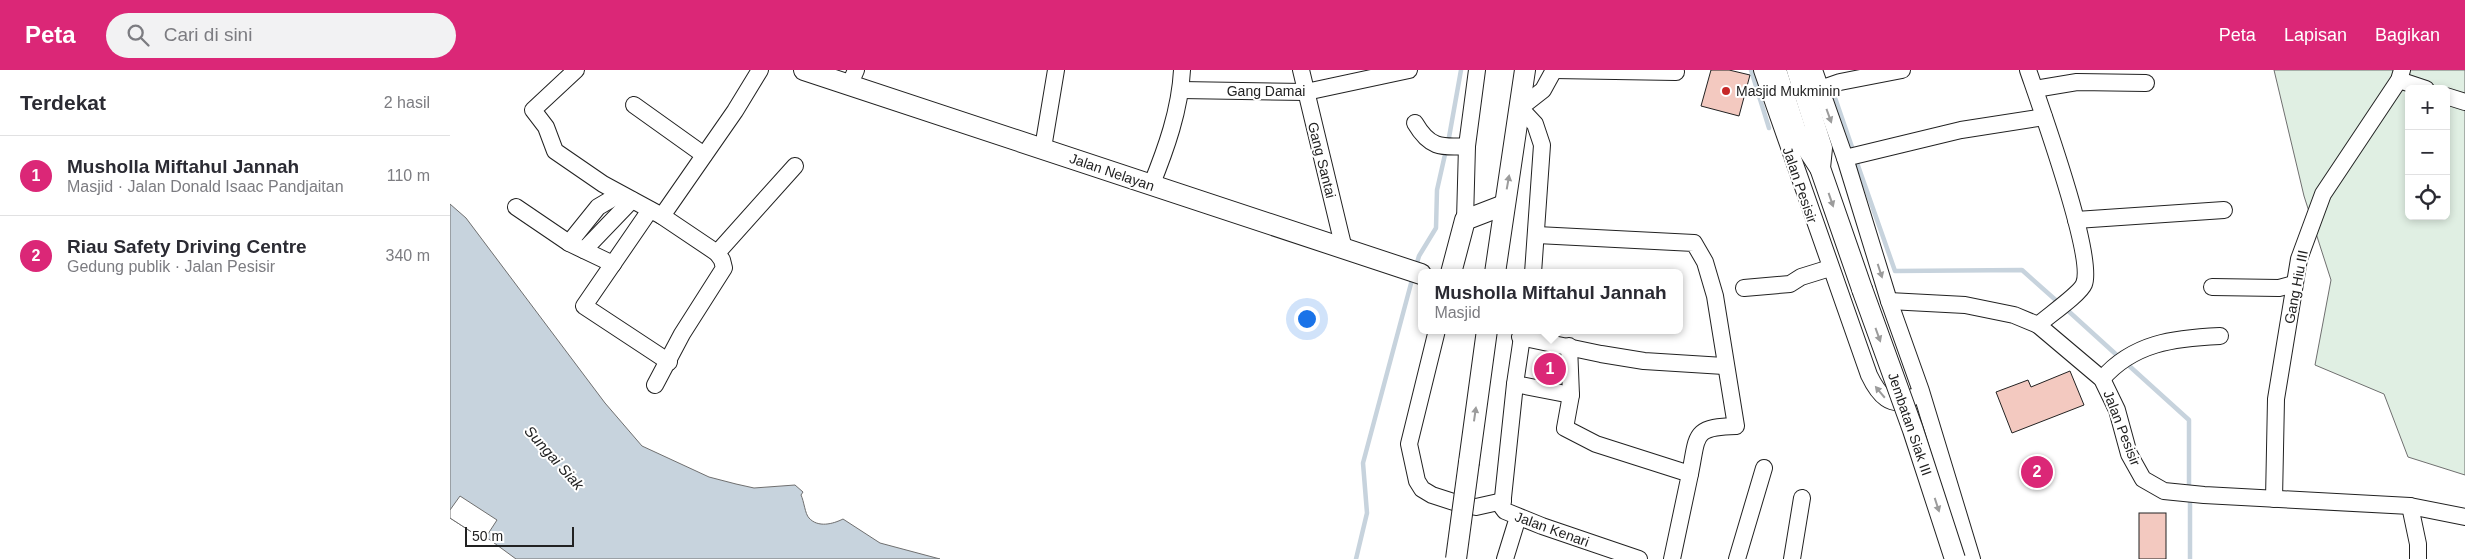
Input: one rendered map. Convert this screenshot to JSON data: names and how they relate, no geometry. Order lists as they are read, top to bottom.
{
  "streets": {
    "main road": ["Jalan Nelayan", "Jembatan Siak III"],
    "street": [
      "Gang Damai",
      "Gang Santai",
      "Jalan Pesisir",
      "Gang Hiu III",
      "Jalan Kenari"
    ]
  },
  "crossings": [
    ["Gang Damai", "Gang Santai"],
    ["Gang Santai", "Jalan Nelayan"],
    ["Jalan Pesisir", "Gang Hiu III"]
  ],
  "one_way": ["Jembatan Siak III"],
  "water": ["Sungai Siak"],
  "places": ["Masjid Mukminin"],
  "scale_bar": "50 m",
  "page": {
    "header": "Peta",
    "search": "Cari di sini",
    "nav": ["Peta", "Lapisan", "Bagikan"],
    "heading": ["Terdekat", "2 hasil"],
    "map_buttons": ["+", "−"],
    "list": [
      {
        "mark": "1",
        "name": "Musholla Miftahul Jannah",
        "note": "Masjid · Jalan Donald Isaac Pandjaitan",
        "value": "110 m"
      },
      {
        "mark": "2",
        "name": "Riau Safety Driving Centre",
        "note": "Gedung publik · Jalan Pesisir",
        "value": "340 m"
      }
    ],
    "popup": ["Musholla Miftahul Jannah", "Masjid"],
    "pins": ["1", "2"],
    "scale": "50 m"
  }
}
